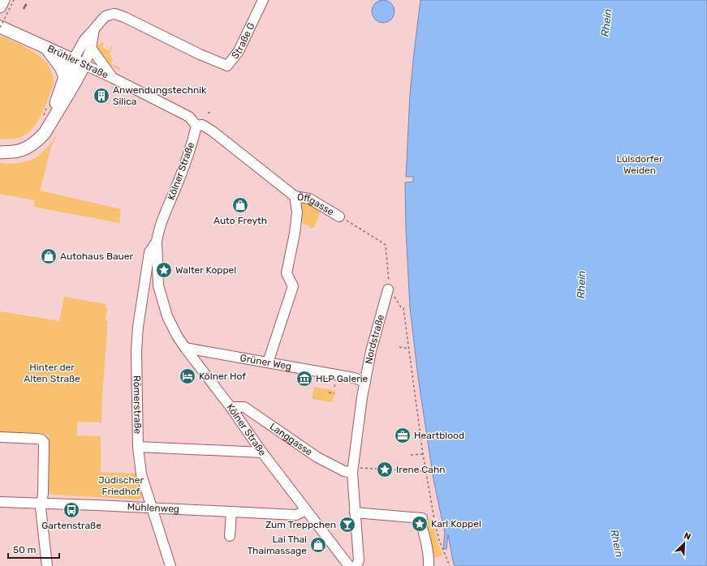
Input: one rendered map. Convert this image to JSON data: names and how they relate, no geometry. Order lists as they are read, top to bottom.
{
  "streets": {
    "main road": ["Brühler Straße"],
    "street": [
      "Straße G",
      "Kölner Straße",
      "Öffgasse",
      "Nordstraße",
      "Grüner Weg",
      "Römerstraße",
      "Langgasse",
      "Mühlenweg"
    ]
  },
  "crossings": [
    ["Brühler Straße", "Kölner Straße"],
    ["Brühler Straße", "Öffgasse"],
    ["Kölner Straße", "Öffgasse"],
    ["Kölner Straße", "Grüner Weg"],
    ["Kölner Straße", "Römerstraße"],
    ["Kölner Straße", "Langgasse"],
    ["Kölner Straße", "Mühlenweg"],
    ["Öffgasse", "Nordstraße"],
    ["Nordstraße", "Grüner Weg"],
    ["Nordstraße", "Langgasse"],
    ["Römerstraße", "Mühlenweg"]
  ],
  "water": ["Rhein"],
  "parks": ["Lülsdorfer Weiden", "Hinter der Alten Straße", "Jüdischer Friedhof"],
  "places": {
    "building": ["Anwendungstechnik Silica"],
    "shop": ["Auto Freyth", "Autohaus Bauer", "Lai Thai Thaimassage"],
    "place": ["Walter Koppel", "Irene Cahn", "Karl Koppel"],
    "hotel": ["Kölner Hof"],
    "museum": ["HLP Galerie"],
    "office": ["Heartblood"],
    "bus stop": ["Gartenstraße"],
    "bar": ["Zum Treppchen"]
  },
  "scale_bar": "50 m",
  "north": "top right"
}
